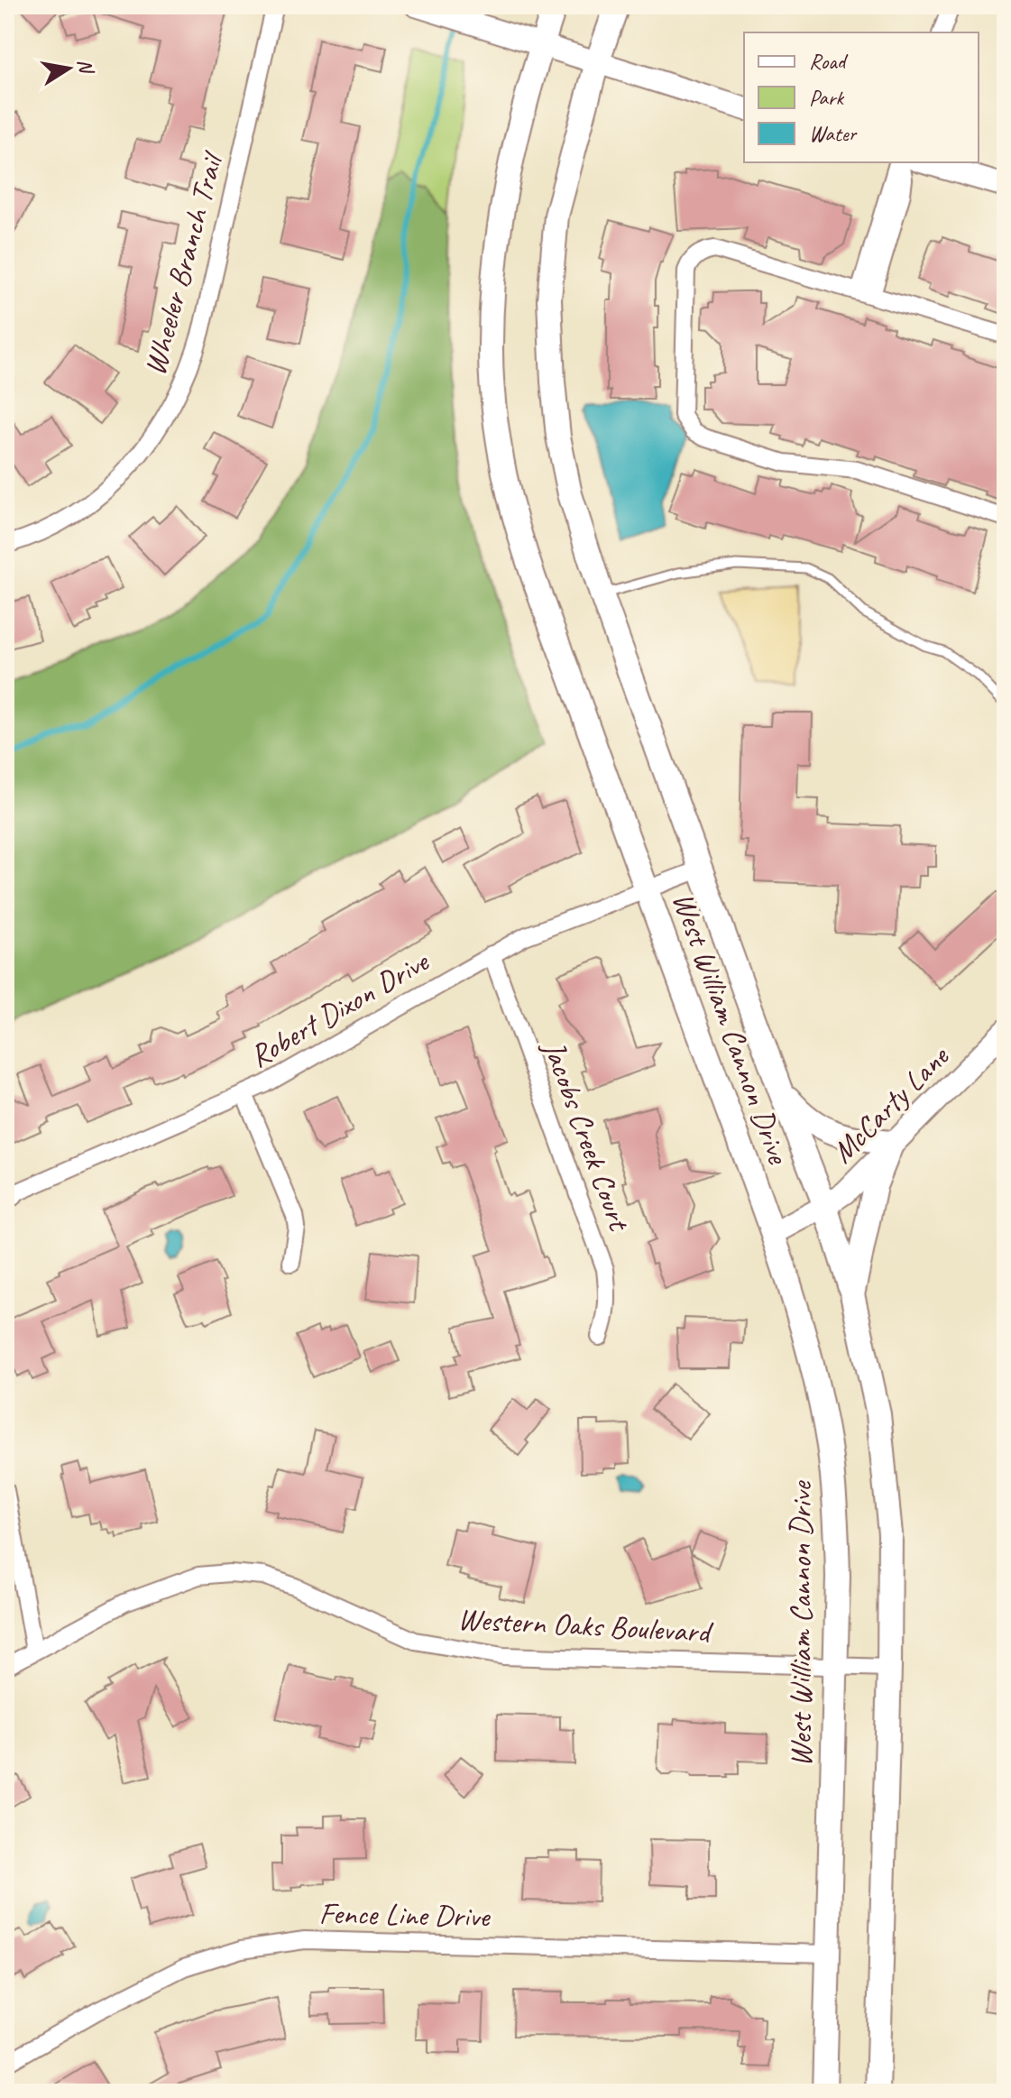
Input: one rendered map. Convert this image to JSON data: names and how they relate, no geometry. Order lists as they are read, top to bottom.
{
  "streets": {
    "main road": ["West William Cannon Drive"],
    "street": [
      "Wheeler Branch Trail",
      "Robert Dixon Drive",
      "McCarty Lane",
      "Jacobs Creek Court",
      "Western Oaks Boulevard",
      "Fence Line Drive"
    ]
  },
  "crossings": [
    ["Robert Dixon Drive", "West William Cannon Drive"],
    ["Robert Dixon Drive", "Jacobs Creek Court"],
    ["West William Cannon Drive", "McCarty Lane"],
    ["West William Cannon Drive", "Western Oaks Boulevard"],
    ["West William Cannon Drive", "Fence Line Drive"]
  ],
  "legend": ["Road", "Park", "Water"],
  "north": "right"
}
